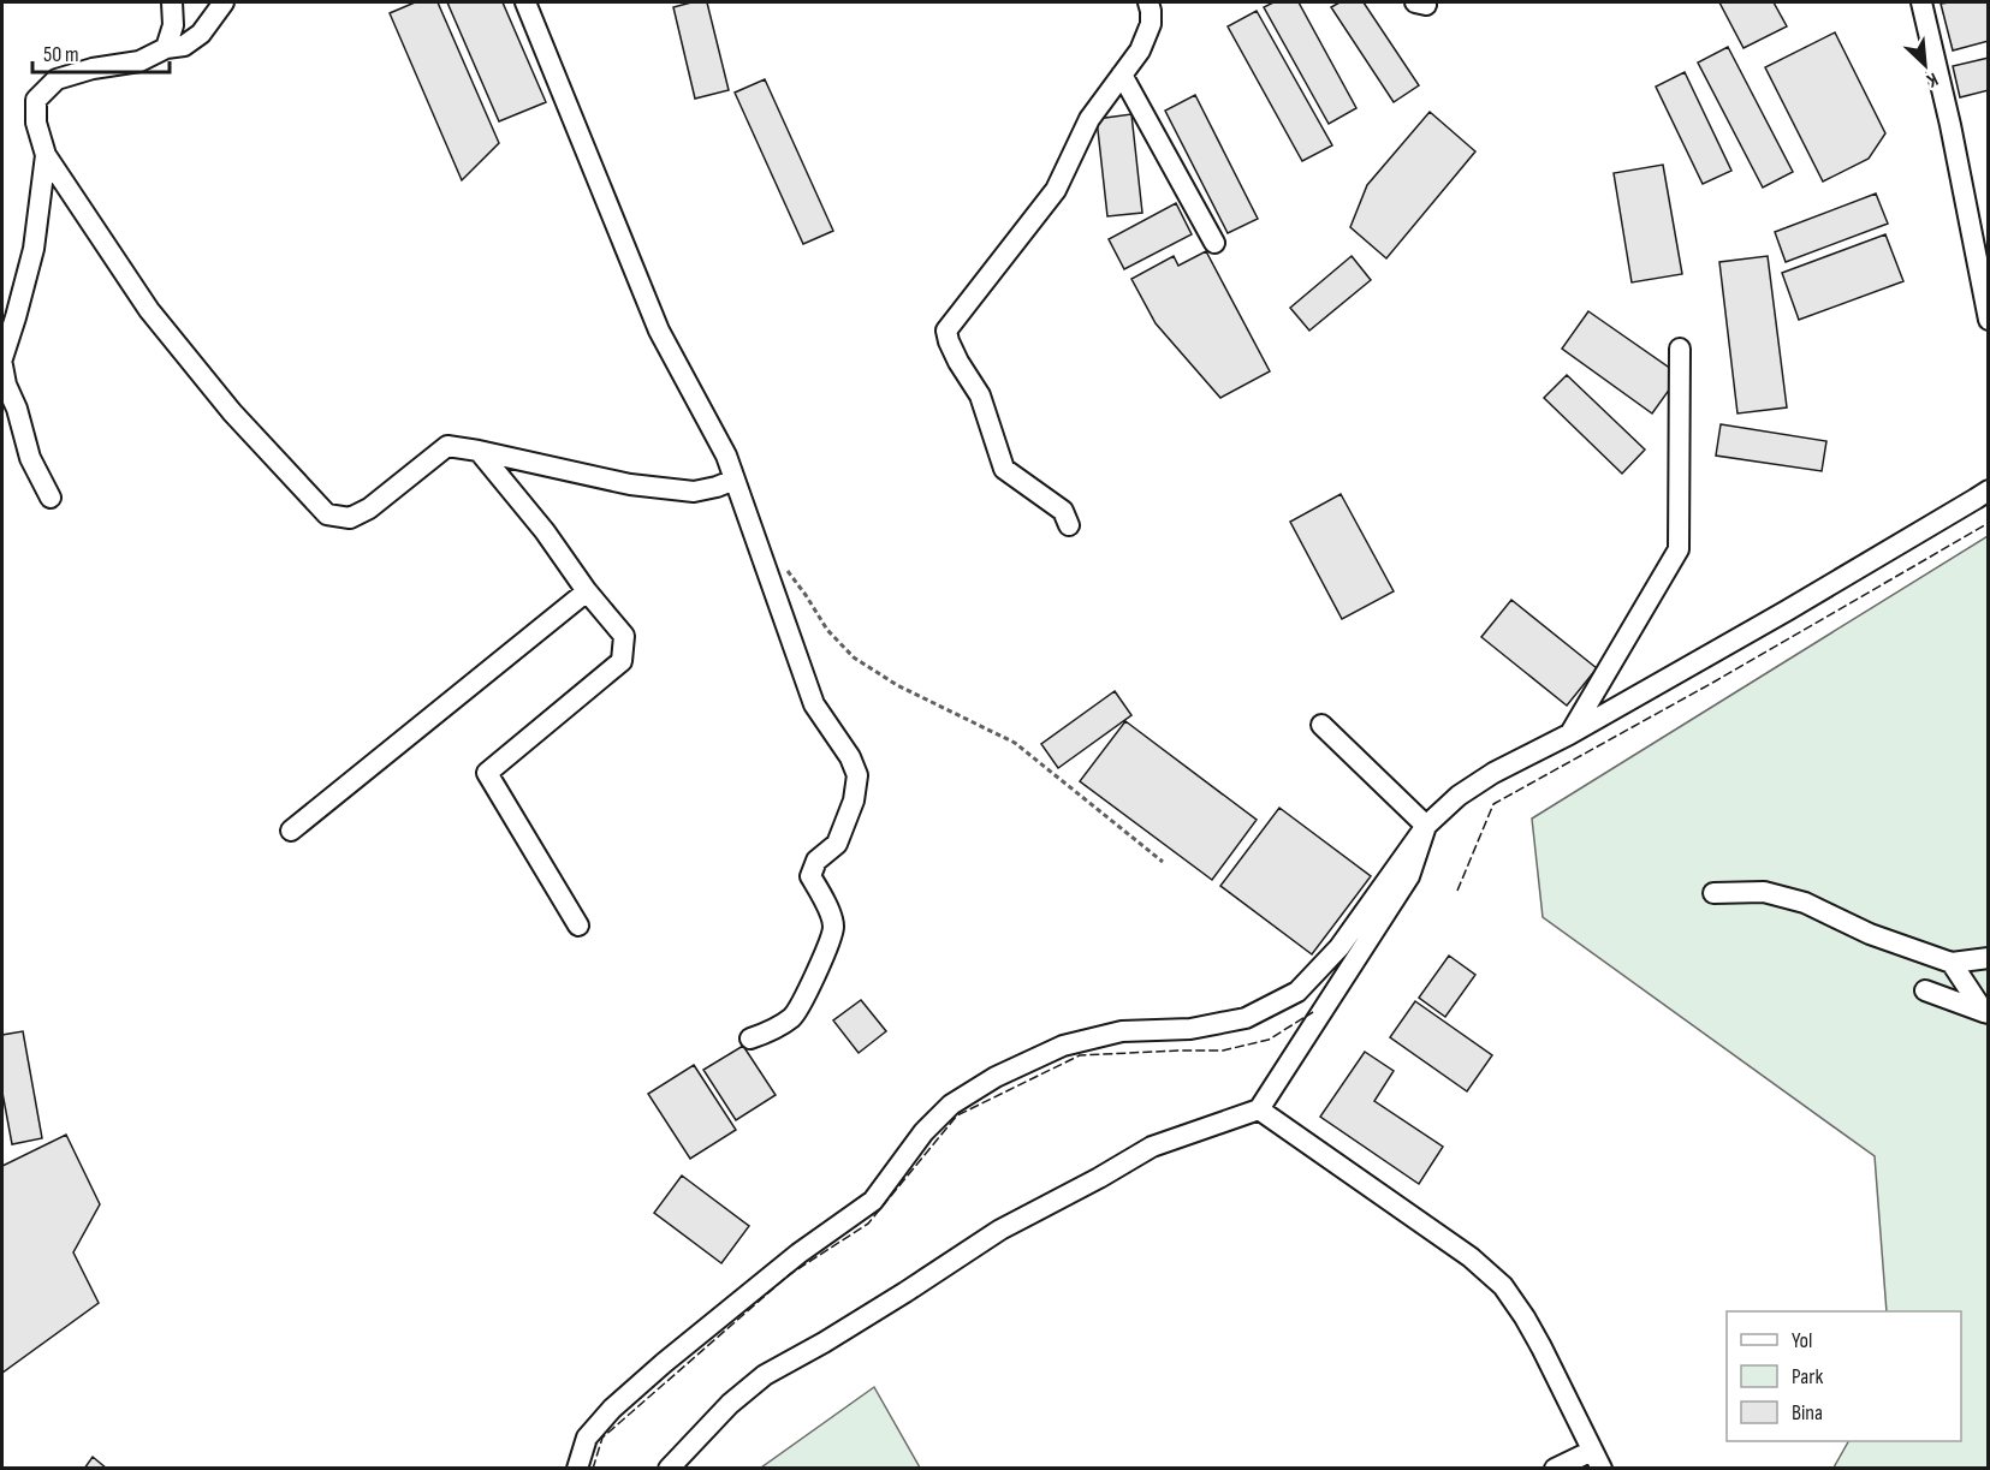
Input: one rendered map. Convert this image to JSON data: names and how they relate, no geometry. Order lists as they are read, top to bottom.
{
  "legend": ["Yol", "Park", "Bina"],
  "scale_bar": "50 m",
  "north": "bottom right"
}
